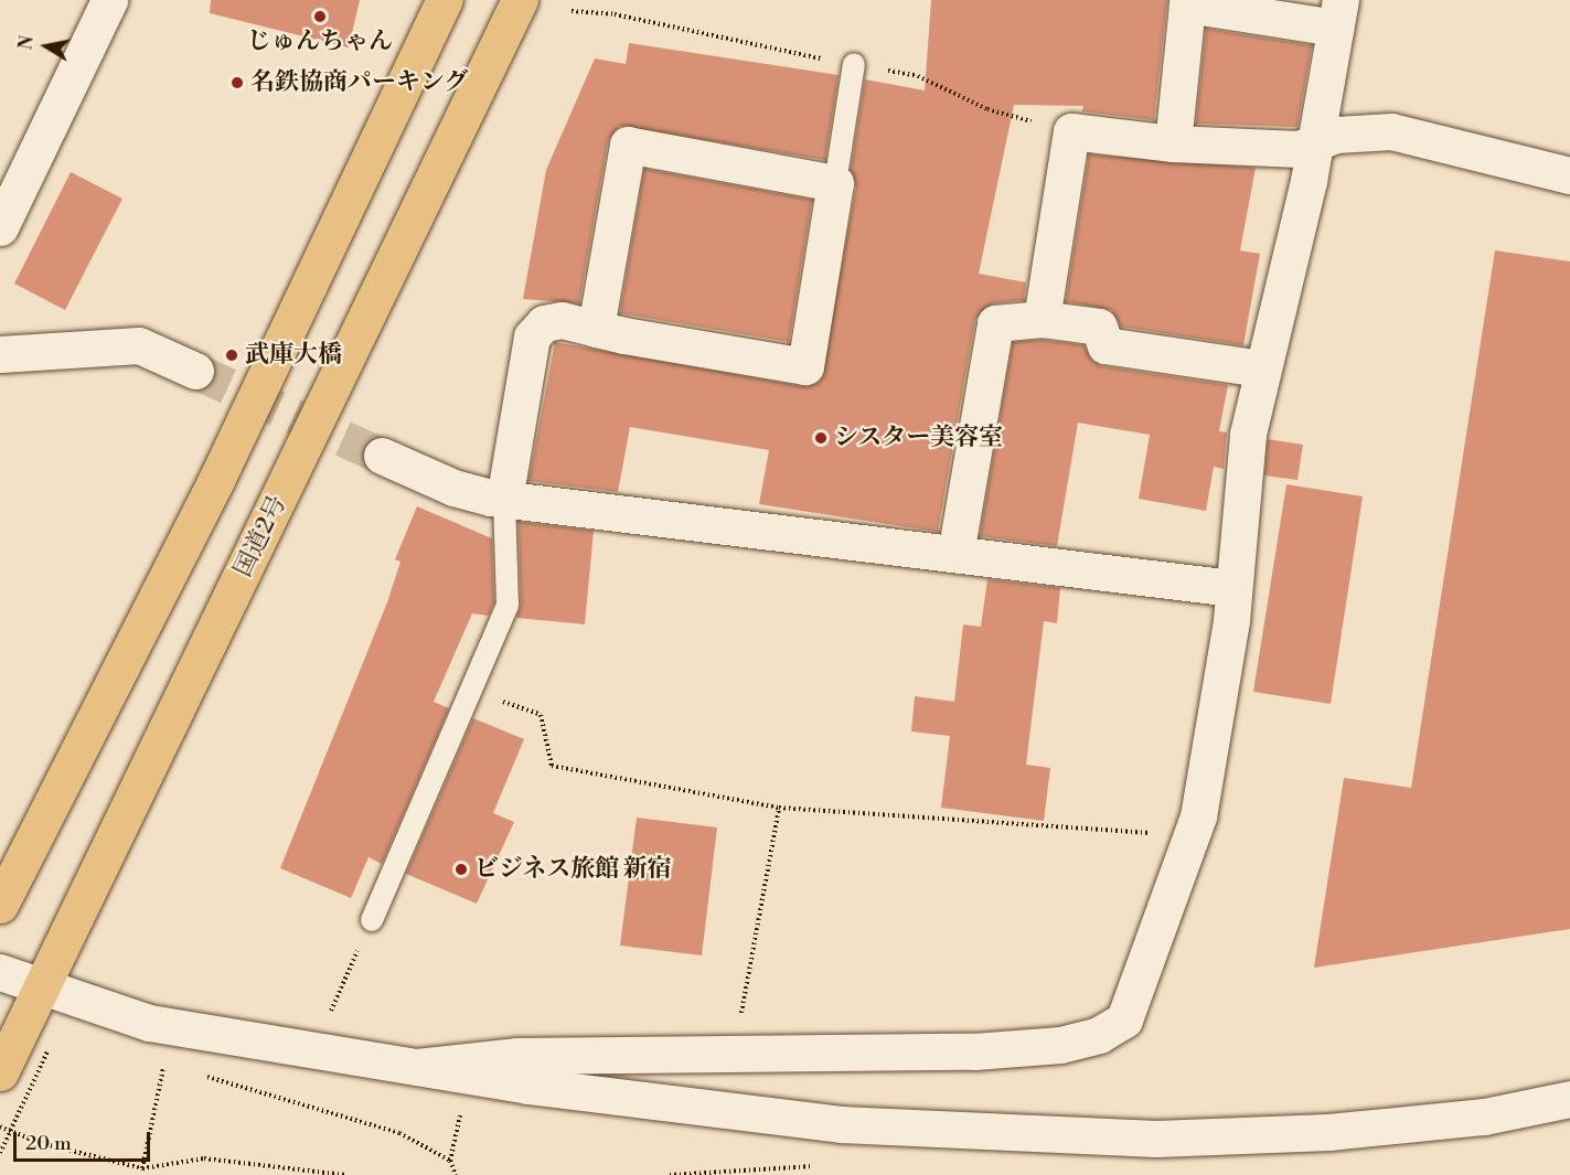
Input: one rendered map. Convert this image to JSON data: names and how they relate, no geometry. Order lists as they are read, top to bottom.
{
  "streets": {
    "highway": ["国道2号"]
  },
  "places": [
    "じゅんちゃん",
    "名鉄協商パーキング",
    "武庫大橋",
    "シスター美容室",
    "ビジネス旅館 新宿"
  ],
  "scale_bar": "20 m",
  "north": "left"
}
